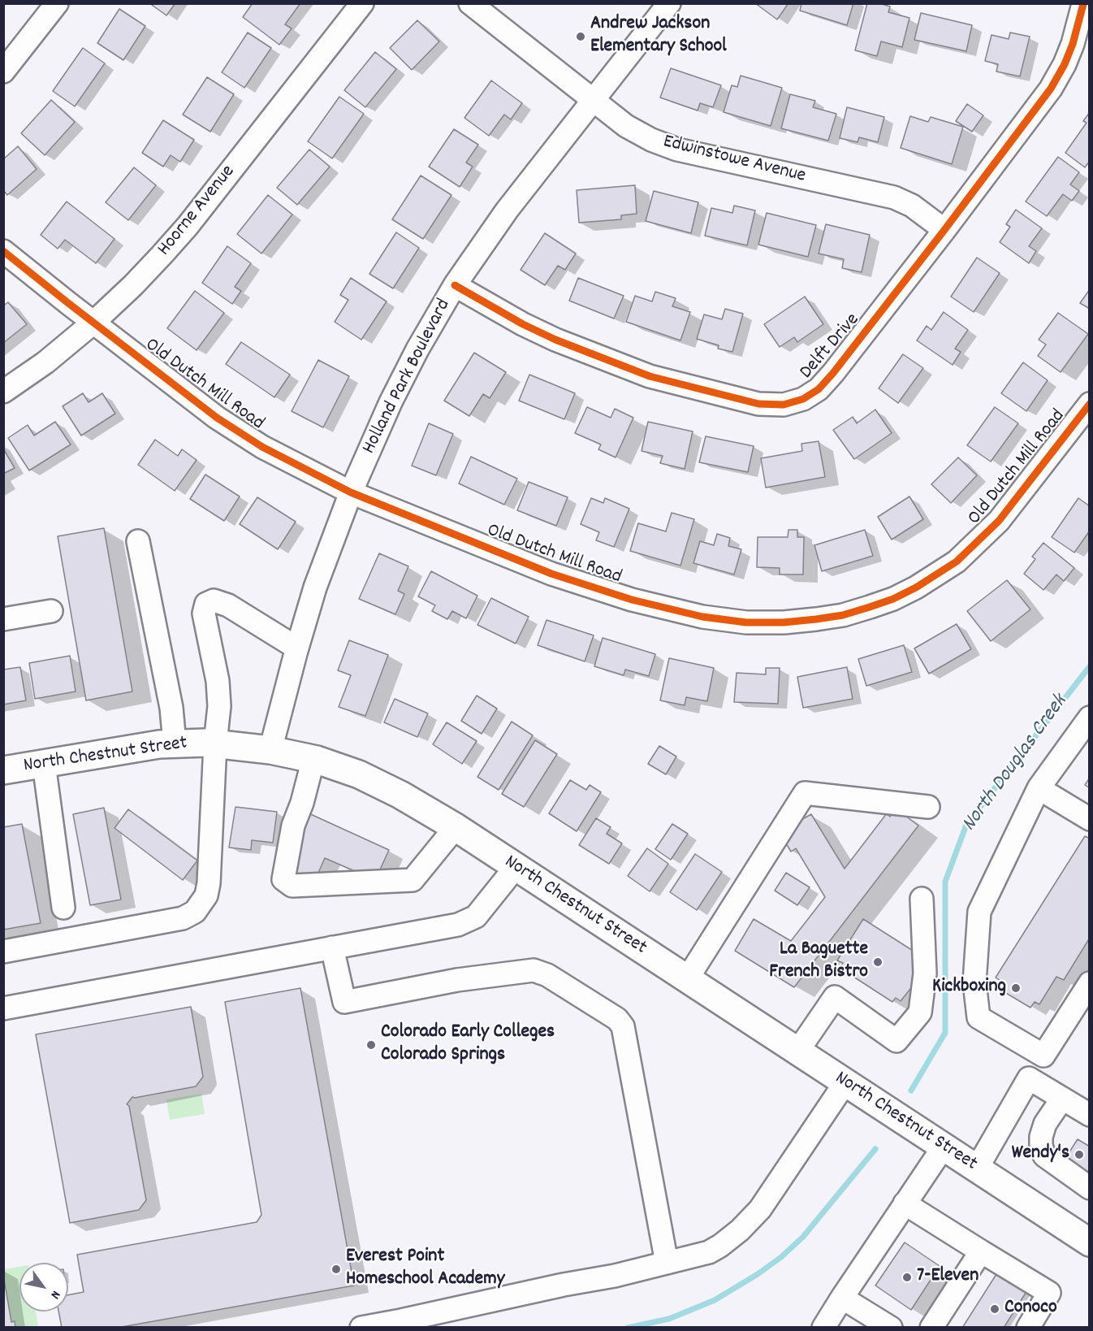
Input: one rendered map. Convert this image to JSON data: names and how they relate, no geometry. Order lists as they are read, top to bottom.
{
  "streets": {
    "main road": ["North Chestnut Street"],
    "street": [
      "Edwinstowe Avenue",
      "Hoorne Avenue",
      "Delft Drive",
      "Holland Park Boulevard",
      "Old Dutch Mill Road"
    ]
  },
  "crossings": [
    ["Edwinstowe Avenue", "Delft Drive"],
    ["Edwinstowe Avenue", "Holland Park Boulevard"],
    ["Hoorne Avenue", "Old Dutch Mill Road"],
    ["Delft Drive", "Holland Park Boulevard"],
    ["Holland Park Boulevard", "Old Dutch Mill Road"],
    ["Holland Park Boulevard", "North Chestnut Street"]
  ],
  "water": ["North Douglas Creek"],
  "places": [
    "Andrew Jackson Elementary School",
    "La Baguette French Bistro",
    "Kickboxing",
    "Colorado Early Colleges Colorado Springs",
    "Wendy's",
    "Everest Point Homeschool Academy",
    "7-Eleven",
    "Conoco"
  ],
  "north": "bottom right"
}
